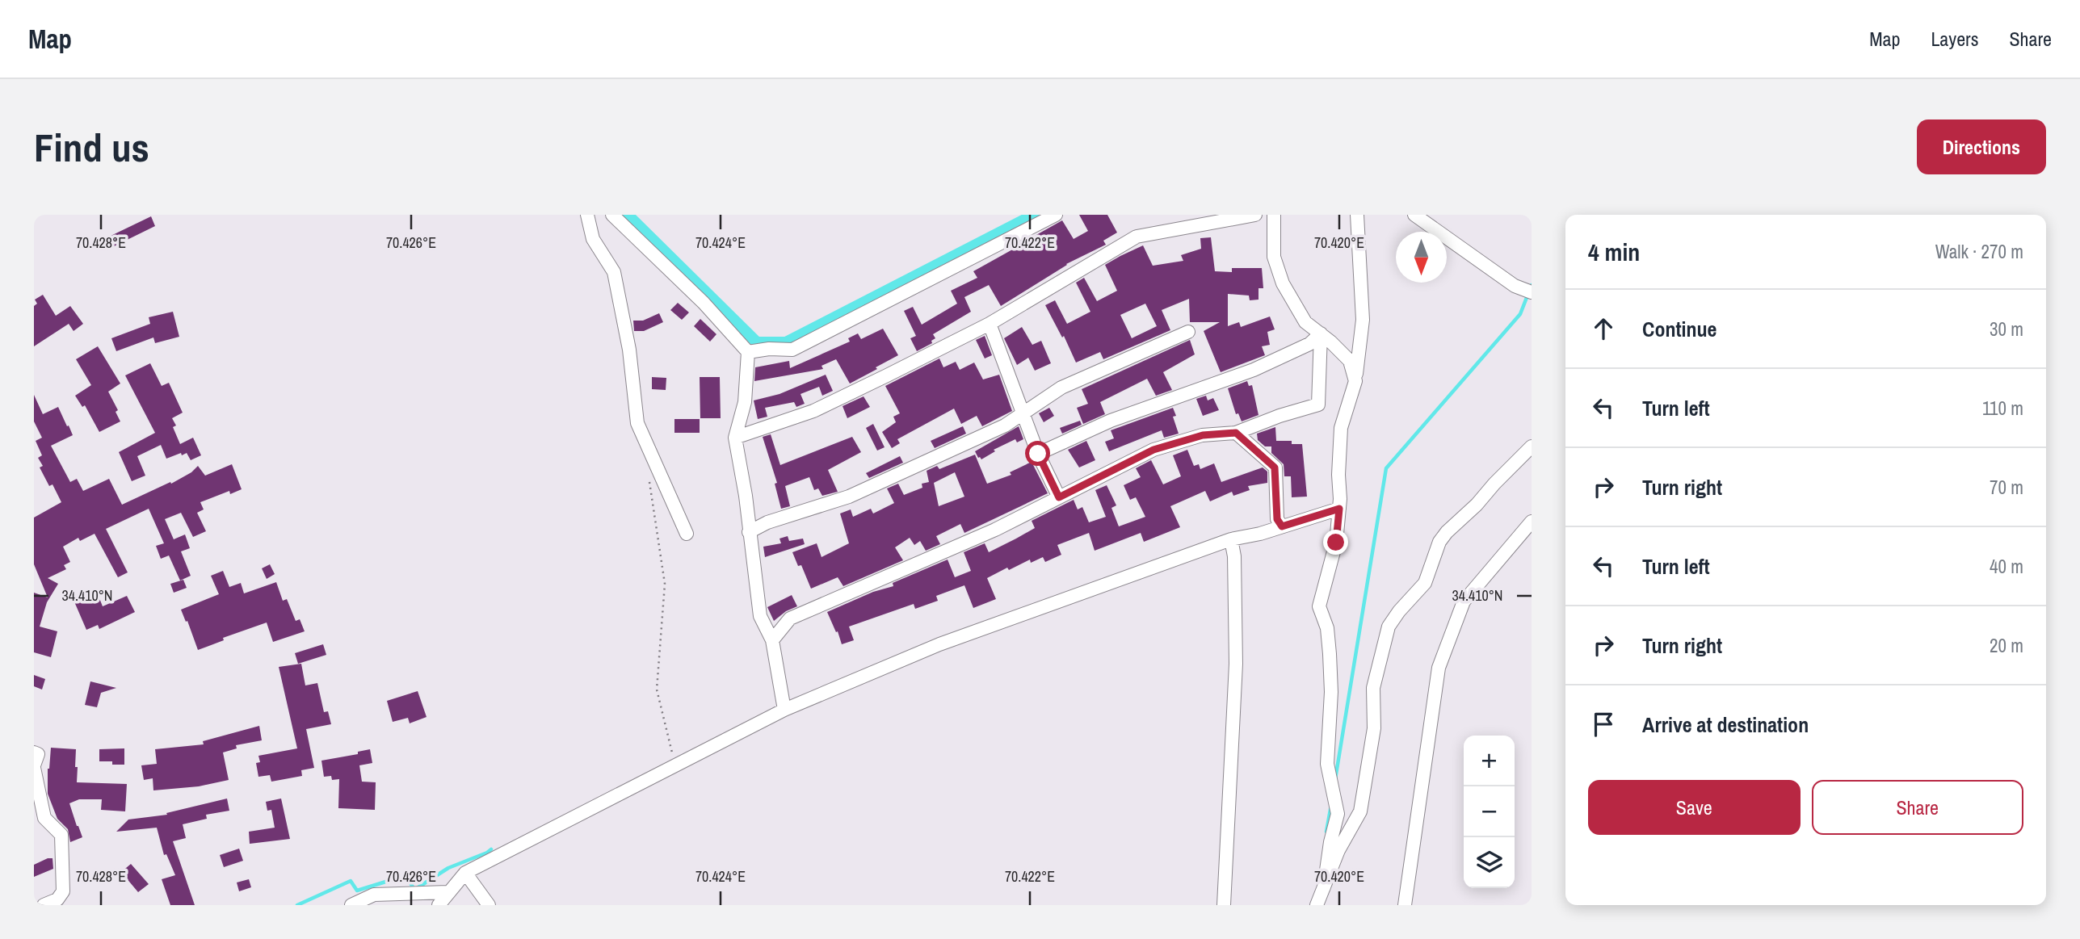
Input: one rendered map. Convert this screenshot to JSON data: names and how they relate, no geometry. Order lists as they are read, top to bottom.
{
  "north": "bottom",
  "page": {
    "header": "Map",
    "nav": ["Map", "Layers", "Share"],
    "buttons": [
      "Directions",
      ["Save", "Share"]
    ],
    "title": "Find us",
    "heading": ["4 min", "Walk · 270 m"],
    "list": [
      ["Continue", "30 m"],
      ["Turn left", "110 m"],
      ["Turn right", "70 m"],
      ["Turn left", "40 m"],
      ["Turn right", "20 m"],
      "Arrive at destination"
    ],
    "map_buttons": ["+", "−"]
  },
  "coordinates": [
    "70.428°E",
    "70.426°E",
    "70.424°E",
    "70.422°E",
    "70.420°E",
    "34.410°N"
  ]
}
